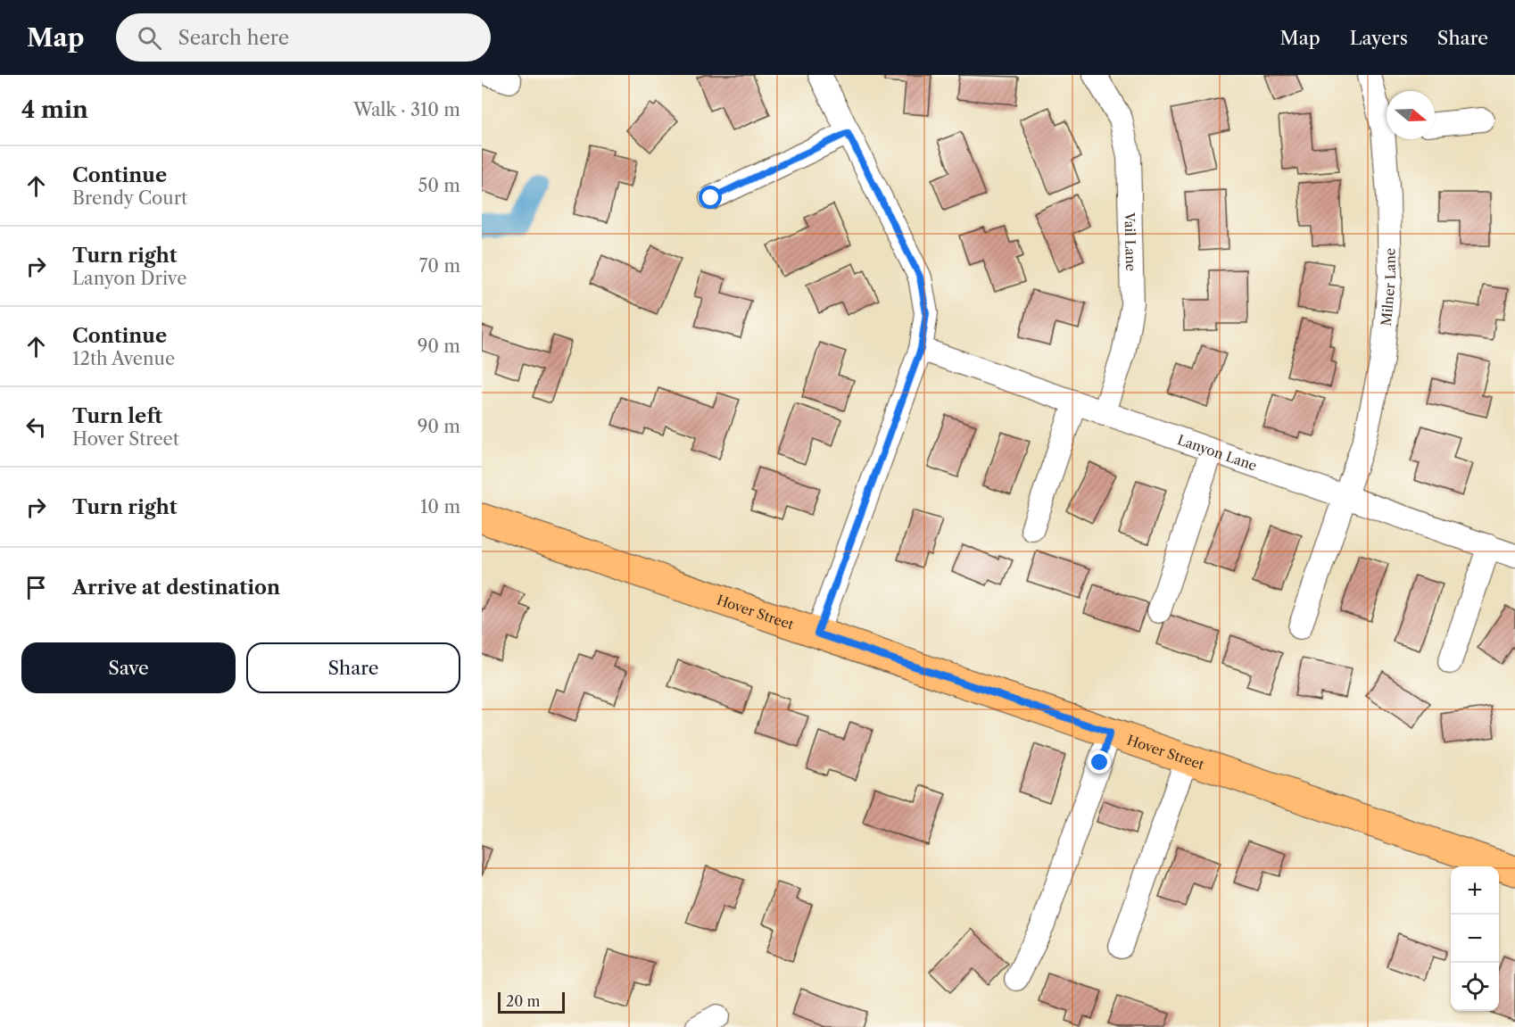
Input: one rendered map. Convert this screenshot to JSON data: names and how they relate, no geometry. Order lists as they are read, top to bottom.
{
  "streets": {
    "main road": ["Hover Street"],
    "street": ["Vail Lane", "Milner Lane", "Lanyon Lane"]
  },
  "crossings": [
    ["Vail Lane", "Lanyon Lane"],
    ["Milner Lane", "Lanyon Lane"]
  ],
  "scale_bar": "20 m",
  "north": "right",
  "page": {
    "header": "Map",
    "search": "Search here",
    "nav": ["Map", "Layers", "Share"],
    "heading": ["4 min", "Walk · 310 m"],
    "list": [
      ["Continue", "Brendy Court", "50 m"],
      ["Turn right", "Lanyon Drive", "70 m"],
      ["Continue", "12th Avenue", "90 m"],
      ["Turn left", "Hover Street", "90 m"],
      ["Turn right", "10 m"],
      "Arrive at destination"
    ],
    "buttons": ["Save", "Share"],
    "map_buttons": ["+", "−"],
    "scale": "20 m"
  }
}
